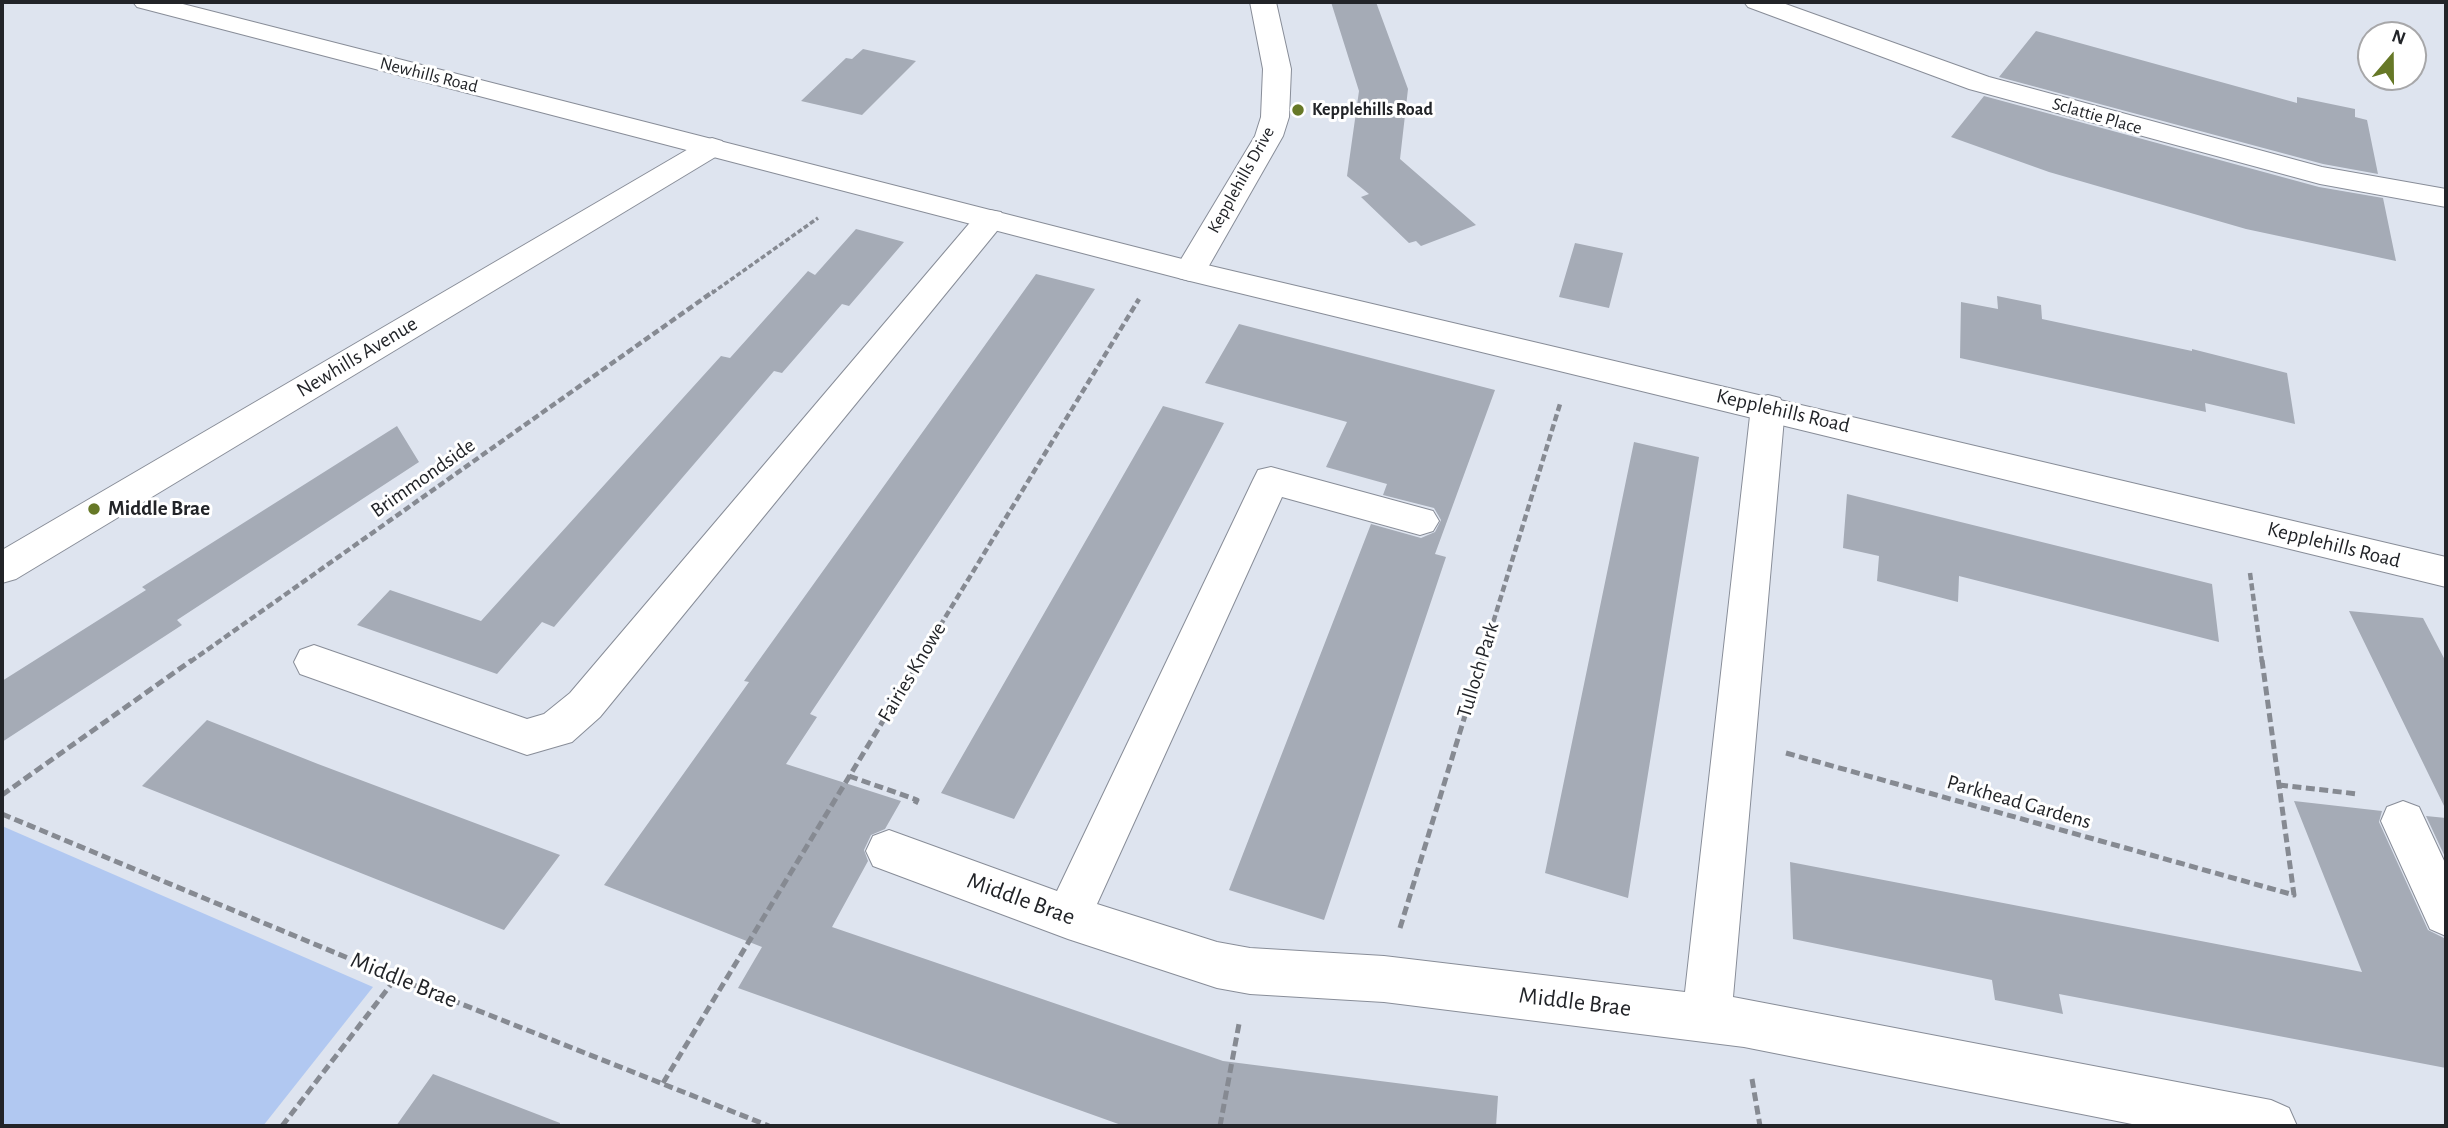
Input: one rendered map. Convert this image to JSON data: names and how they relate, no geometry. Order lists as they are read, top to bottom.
{
  "streets": {
    "street": [
      "Newhills Road",
      "Sclattie Place",
      "Kepplehills Drive",
      "Newhills Avenue",
      "Kepplehills Road",
      "Middle Brae"
    ],
    "path": [
      "Brimmondside",
      "Tulloch Park",
      "Fairies Knowe",
      "Parkhead Gardens"
    ]
  },
  "crossings": [
    ["Newhills Road", "Newhills Avenue"],
    ["Newhills Road", "Kepplehills Road"],
    ["Kepplehills Drive", "Kepplehills Road"],
    ["Kepplehills Drive", "Fairies Knowe"],
    ["Newhills Avenue", "Kepplehills Road"],
    ["Kepplehills Road", "Brimmondside"],
    ["Kepplehills Road", "Tulloch Park"],
    ["Kepplehills Road", "Fairies Knowe"],
    ["Kepplehills Road", "Parkhead Gardens"],
    ["Tulloch Park", "Middle Brae"],
    ["Fairies Knowe", "Middle Brae"]
  ],
  "places": ["Kepplehills Road", "Middle Brae"],
  "north": "top"
}
